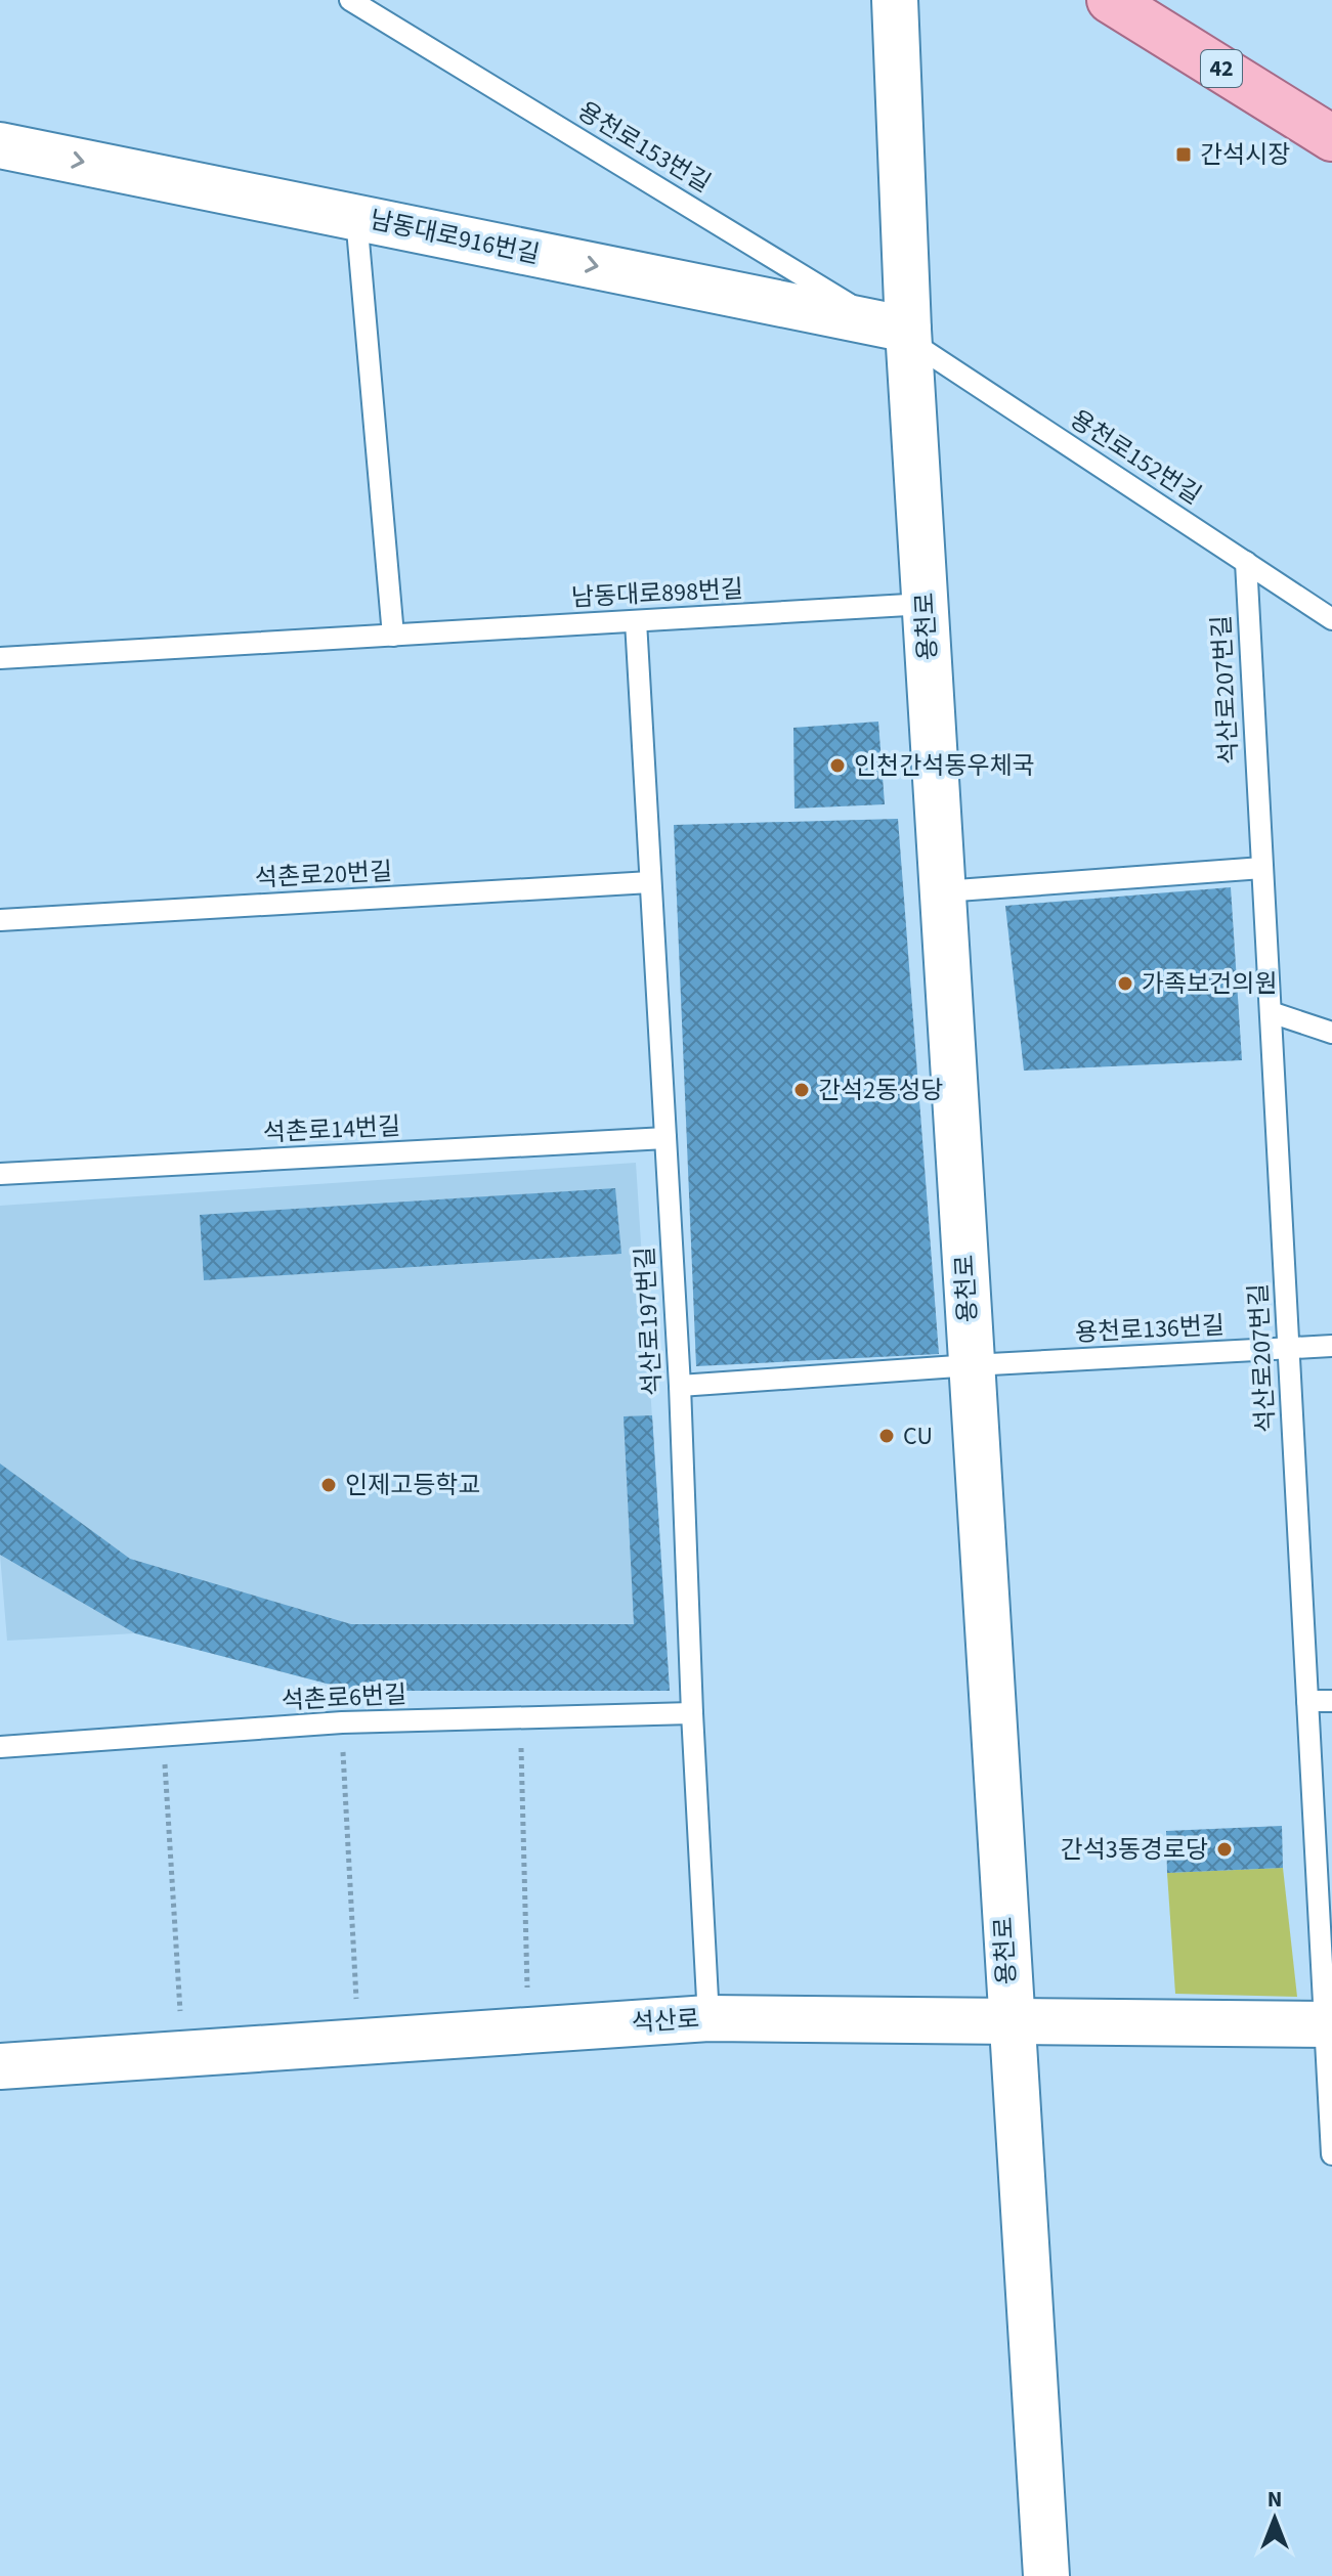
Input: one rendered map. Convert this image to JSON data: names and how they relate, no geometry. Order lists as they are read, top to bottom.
{
  "streets": {
    "main road": ["42"],
    "street": ["남동대로916번길", "용천로", "석산로"],
    "lane": [
      "용천로153번길",
      "용천로152번길",
      "남동대로898번길",
      "석산로207번길",
      "석촌로20번길",
      "석촌로14번길",
      "석산로197번길",
      "용천로136번길",
      "석촌로6번길"
    ]
  },
  "crossings": [
    ["용천로153번길", "남동대로916번길"],
    ["용천로153번길", "용천로152번길"],
    ["용천로153번길", "용천로"],
    ["남동대로916번길", "용천로152번길"],
    ["남동대로916번길", "용천로"],
    ["용천로152번길", "용천로"],
    ["용천로152번길", "석산로207번길"],
    ["남동대로898번길", "용천로"],
    ["남동대로898번길", "석산로197번길"],
    ["용천로", "용천로136번길"],
    ["용천로", "석산로"],
    ["석산로207번길", "용천로136번길"],
    ["석산로207번길", "석산로"],
    ["석촌로20번길", "석산로197번길"],
    ["석촌로14번길", "석산로197번길"],
    ["석산로197번길", "용천로136번길"],
    ["석산로197번길", "석촌로6번길"],
    ["석산로197번길", "석산로"]
  ],
  "one_way": ["남동대로916번길"],
  "places": {
    "transit": ["간석시장"],
    "other": [
      "인천간석동우체국",
      "가족보건의원",
      "간석2동성당",
      "CU",
      "인제고등학교",
      "간석3동경로당"
    ]
  },
  "north": "top"
}
